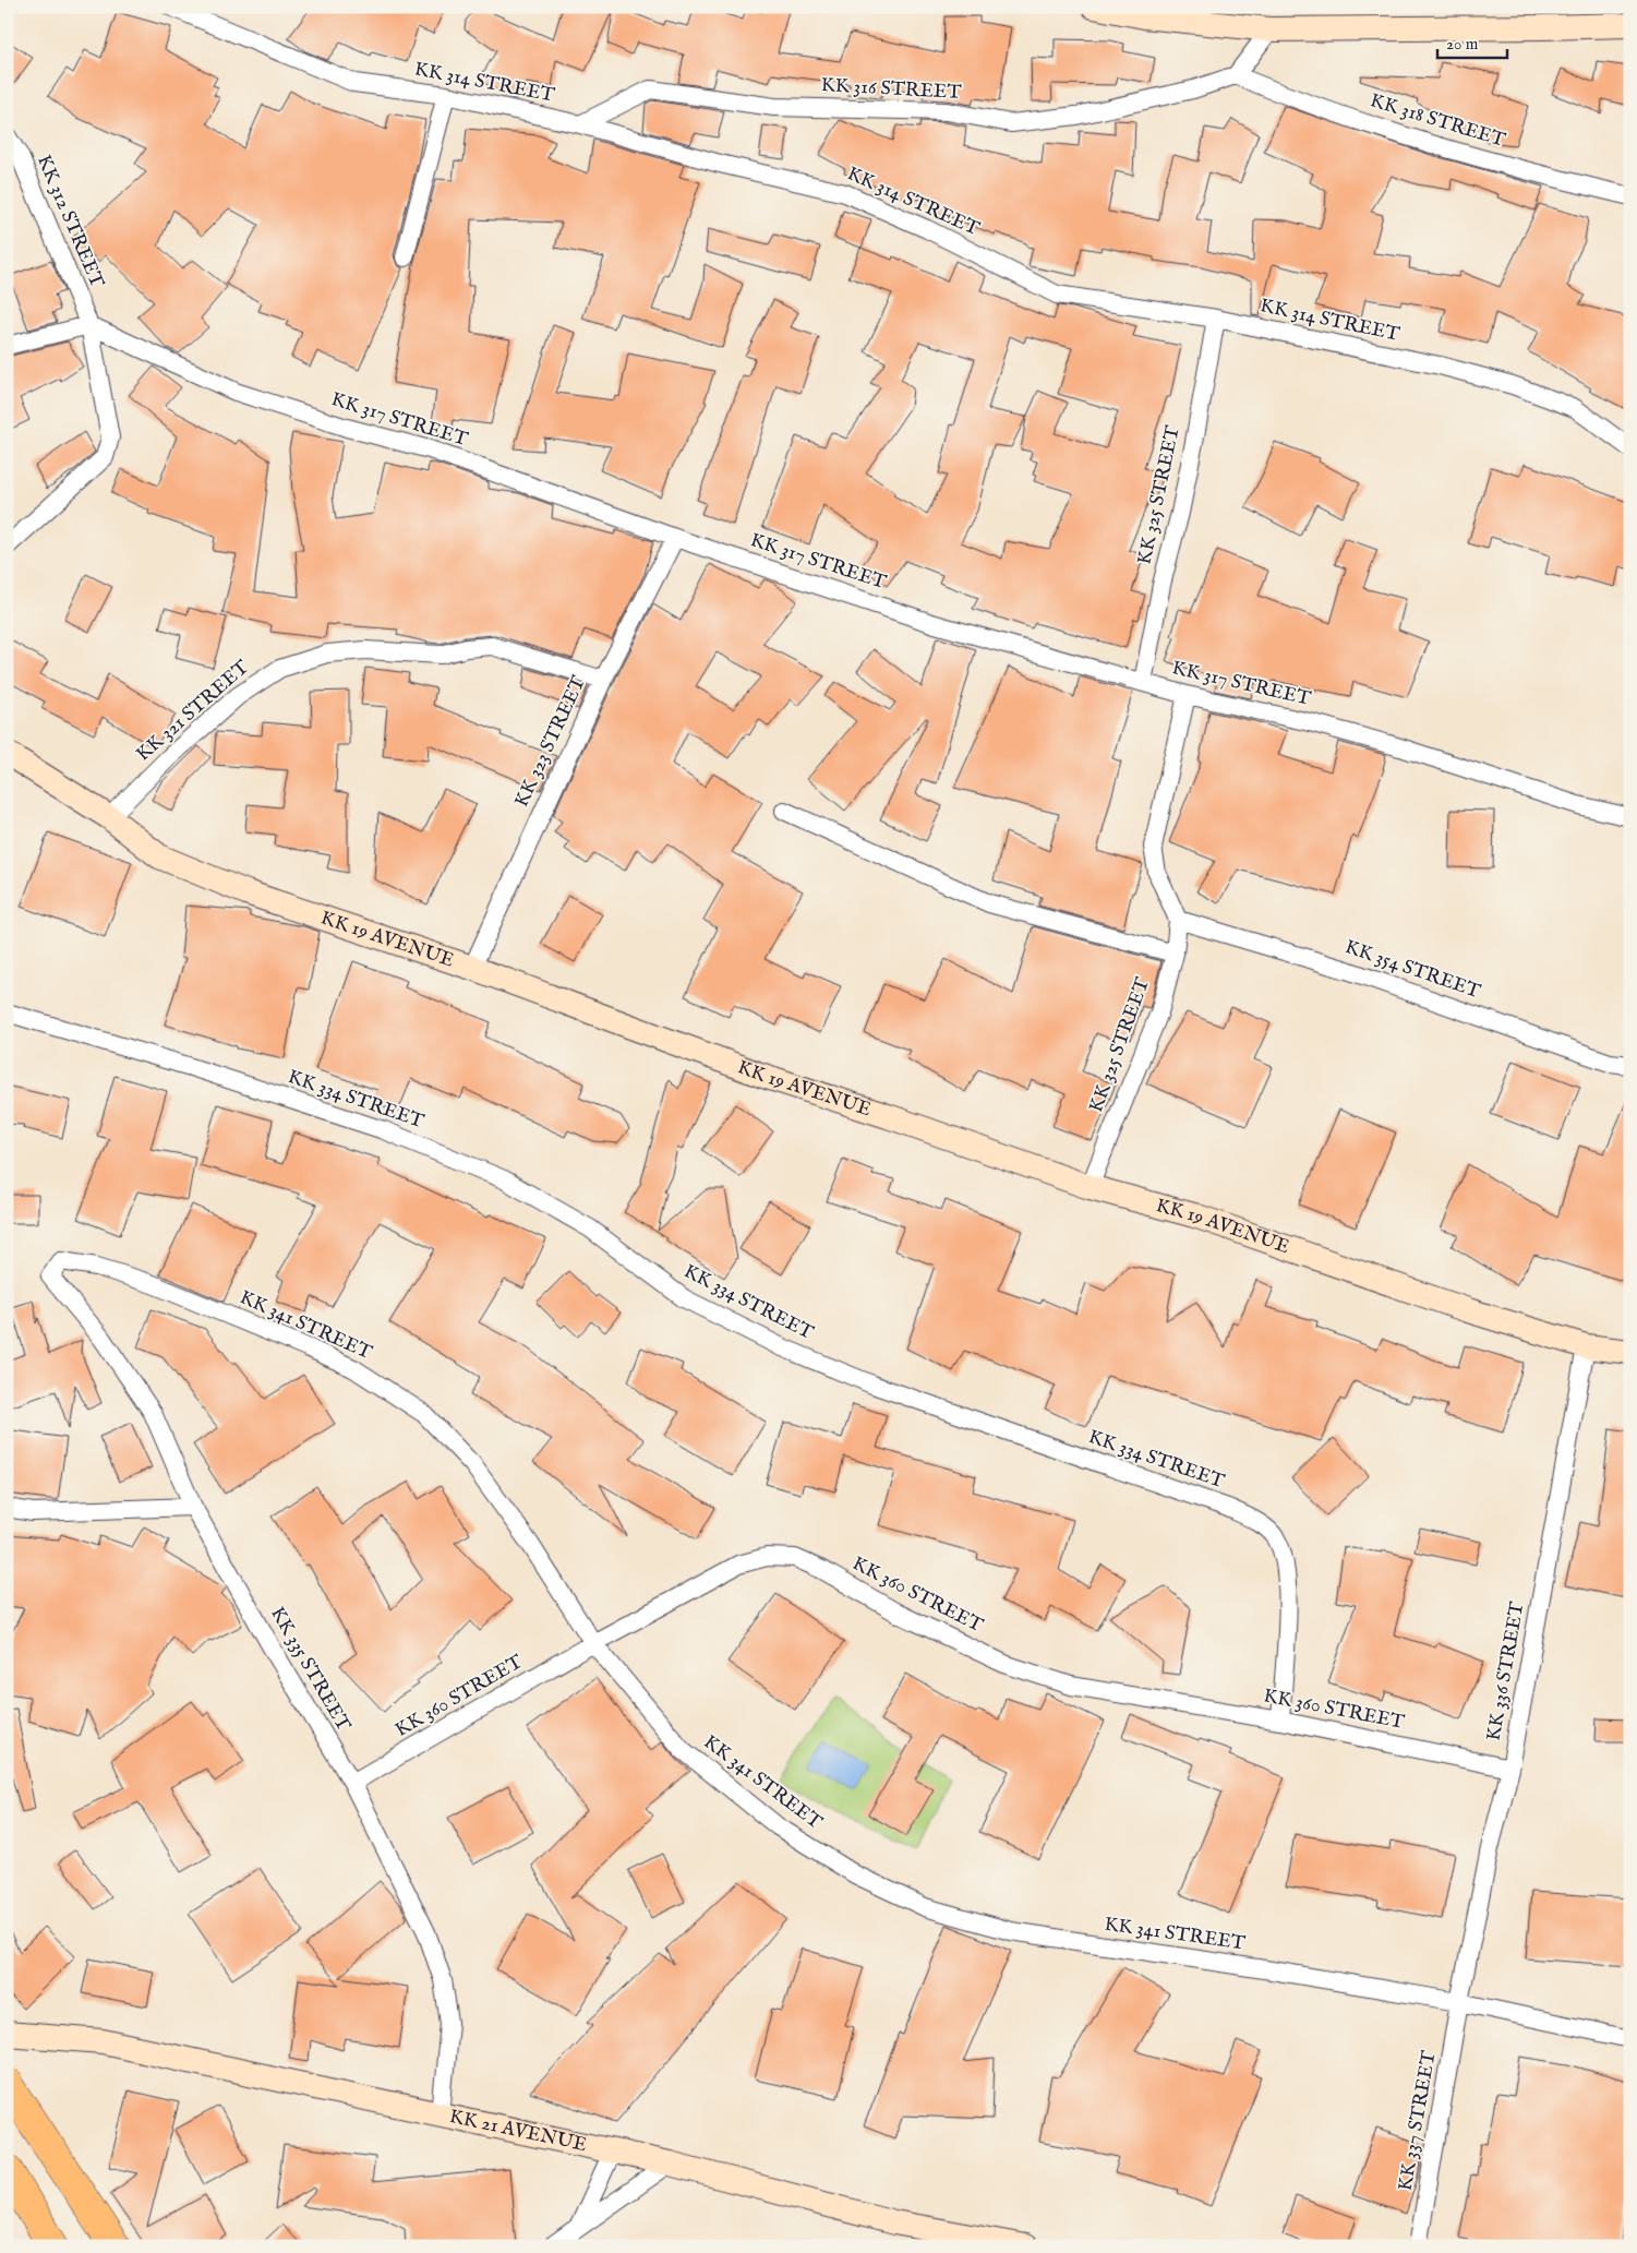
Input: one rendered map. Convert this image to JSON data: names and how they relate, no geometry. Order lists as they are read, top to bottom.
{
  "streets": {
    "street": [
      "KK 314 STREET",
      "KK 316 STREET",
      "KK 318 STREET",
      "KK 312 STREET",
      "KK 317 STREET",
      "KK 325 STREET",
      "KK 321 STREET",
      "KK 323 STREET",
      "KK 19 AVENUE",
      "KK 354 STREET",
      "KK 334 STREET",
      "KK 341 STREET",
      "KK 360 STREET",
      "KK 335 STREET",
      "KK 336 STREET",
      "KK 337 STREET",
      "KK 21 AVENUE"
    ]
  },
  "crossings": [
    ["KK 314 STREET", "KK 316 STREET"],
    ["KK 314 STREET", "KK 325 STREET"],
    ["KK 316 STREET", "KK 318 STREET"],
    ["KK 312 STREET", "KK 317 STREET"],
    ["KK 317 STREET", "KK 325 STREET"],
    ["KK 317 STREET", "KK 323 STREET"],
    ["KK 325 STREET", "KK 19 AVENUE"],
    ["KK 325 STREET", "KK 354 STREET"],
    ["KK 321 STREET", "KK 323 STREET"],
    ["KK 321 STREET", "KK 19 AVENUE"],
    ["KK 323 STREET", "KK 19 AVENUE"],
    ["KK 19 AVENUE", "KK 336 STREET"],
    ["KK 334 STREET", "KK 360 STREET"],
    ["KK 341 STREET", "KK 360 STREET"],
    ["KK 341 STREET", "KK 335 STREET"],
    ["KK 341 STREET", "KK 336 STREET"],
    ["KK 341 STREET", "KK 337 STREET"],
    ["KK 360 STREET", "KK 335 STREET"],
    ["KK 360 STREET", "KK 336 STREET"],
    ["KK 335 STREET", "KK 21 AVENUE"],
    ["KK 336 STREET", "KK 337 STREET"]
  ],
  "scale_bar": "20 m"
}
